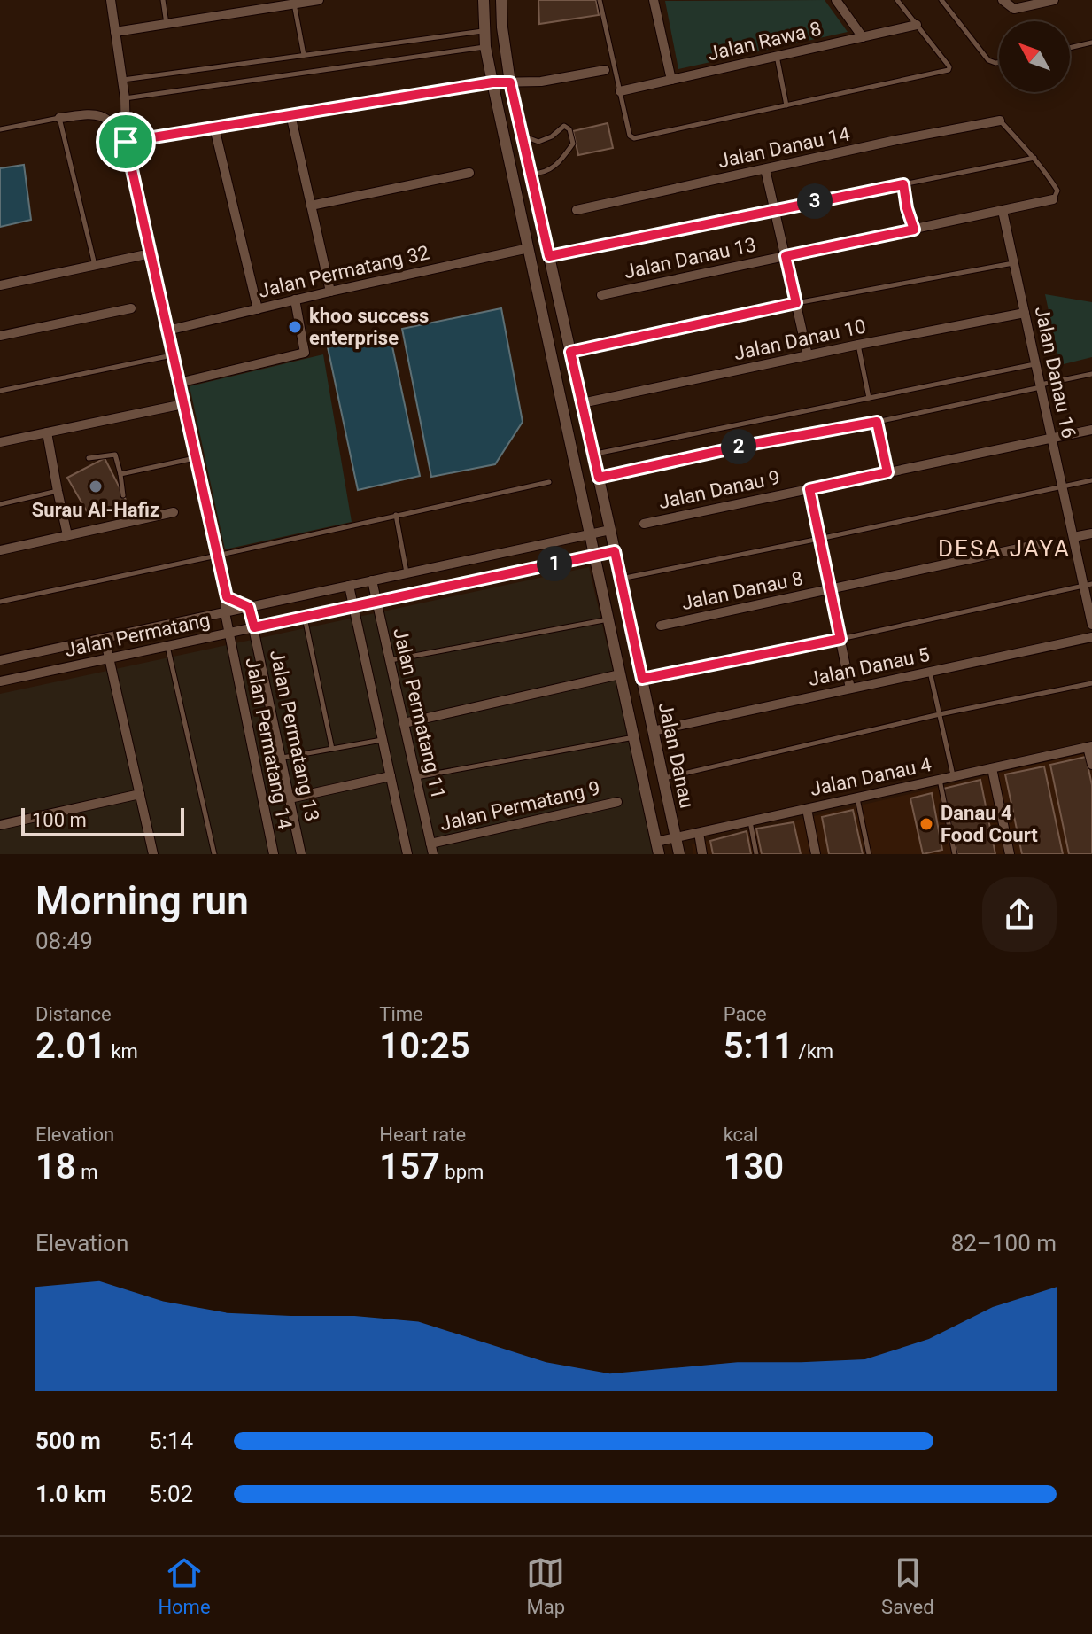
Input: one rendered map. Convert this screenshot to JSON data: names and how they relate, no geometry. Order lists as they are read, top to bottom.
{
  "streets": {
    "street": [
      "Jalan Rawa 8",
      "Jalan Danau 14",
      "Jalan Danau 13",
      "Jalan Permatang 32",
      "Jalan Danau 10",
      "Jalan Danau 16",
      "Jalan Danau 9",
      "Jalan Danau 8",
      "Jalan Permatang",
      "Jalan Danau 5",
      "Jalan Permatang 11",
      "Jalan Permatang 13",
      "Jalan Permatang 14",
      "Jalan Danau",
      "Jalan Danau 4",
      "Jalan Permatang 9"
    ]
  },
  "crossings": [
    ["Jalan Danau 13", "Jalan Danau 16"],
    ["Jalan Permatang 32", "Jalan Permatang 14"],
    ["Jalan Permatang 32", "Jalan Danau"],
    ["Jalan Danau 10", "Jalan Danau 16"],
    ["Jalan Danau 10", "Jalan Danau"],
    ["Jalan Danau 16", "Jalan Danau 9"],
    ["Jalan Permatang", "Jalan Permatang 11"],
    ["Jalan Permatang", "Jalan Permatang 13"],
    ["Jalan Permatang", "Jalan Permatang 14"],
    ["Jalan Permatang", "Jalan Danau"],
    ["Jalan Danau 5", "Jalan Danau"],
    ["Jalan Permatang 11", "Jalan Permatang 9"],
    ["Jalan Danau", "Jalan Danau 4"]
  ],
  "districts": ["DESA JAYA"],
  "places": ["khoo success enterprise", "Surau Al-Hafiz", "Danau 4 Food Court"],
  "scale_bar": "100 m",
  "north": "top left",
  "page": {
    "pins": ["3", "2", "1"],
    "scale": "100 m",
    "heading": ["Morning run", "08:49"],
    "stats": [
      ["Distance", "2.01 km"],
      ["Time", "10:25"],
      ["Pace", "5:11 /km"],
      ["Elevation", "18 m"],
      ["Heart rate", "157 bpm"],
      ["kcal", "130"]
    ],
    "chart": ["Elevation", "82–100 m"],
    "list": [
      {
        "name": "500 m",
        "note": "5:14"
      },
      {
        "name": "1.0 km",
        "note": "5:02"
      }
    ],
    "tabs": ["Home", "Map", "Saved"]
  }
}
